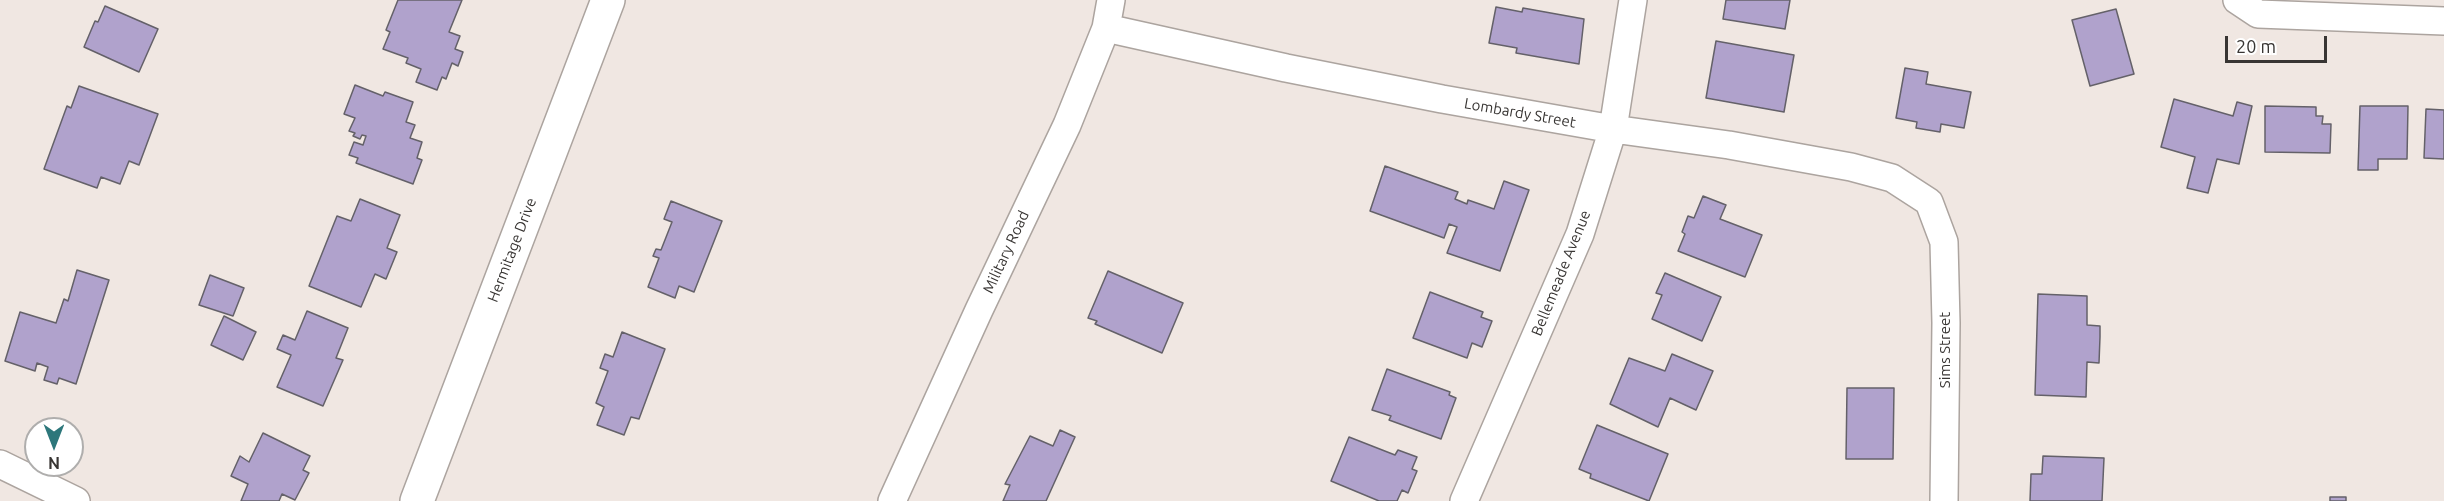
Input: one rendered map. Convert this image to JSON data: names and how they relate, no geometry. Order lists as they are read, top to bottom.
{
  "streets": {
    "street": [
      "Lombardy Street",
      "Hermitage Drive",
      "Military Road",
      "Bellemeade Avenue",
      "Sims Street"
    ]
  },
  "crossings": [
    ["Lombardy Street", "Military Road"],
    ["Lombardy Street", "Bellemeade Avenue"],
    ["Lombardy Street", "Sims Street"]
  ],
  "scale_bar": "20 m",
  "north": "bottom"
}
